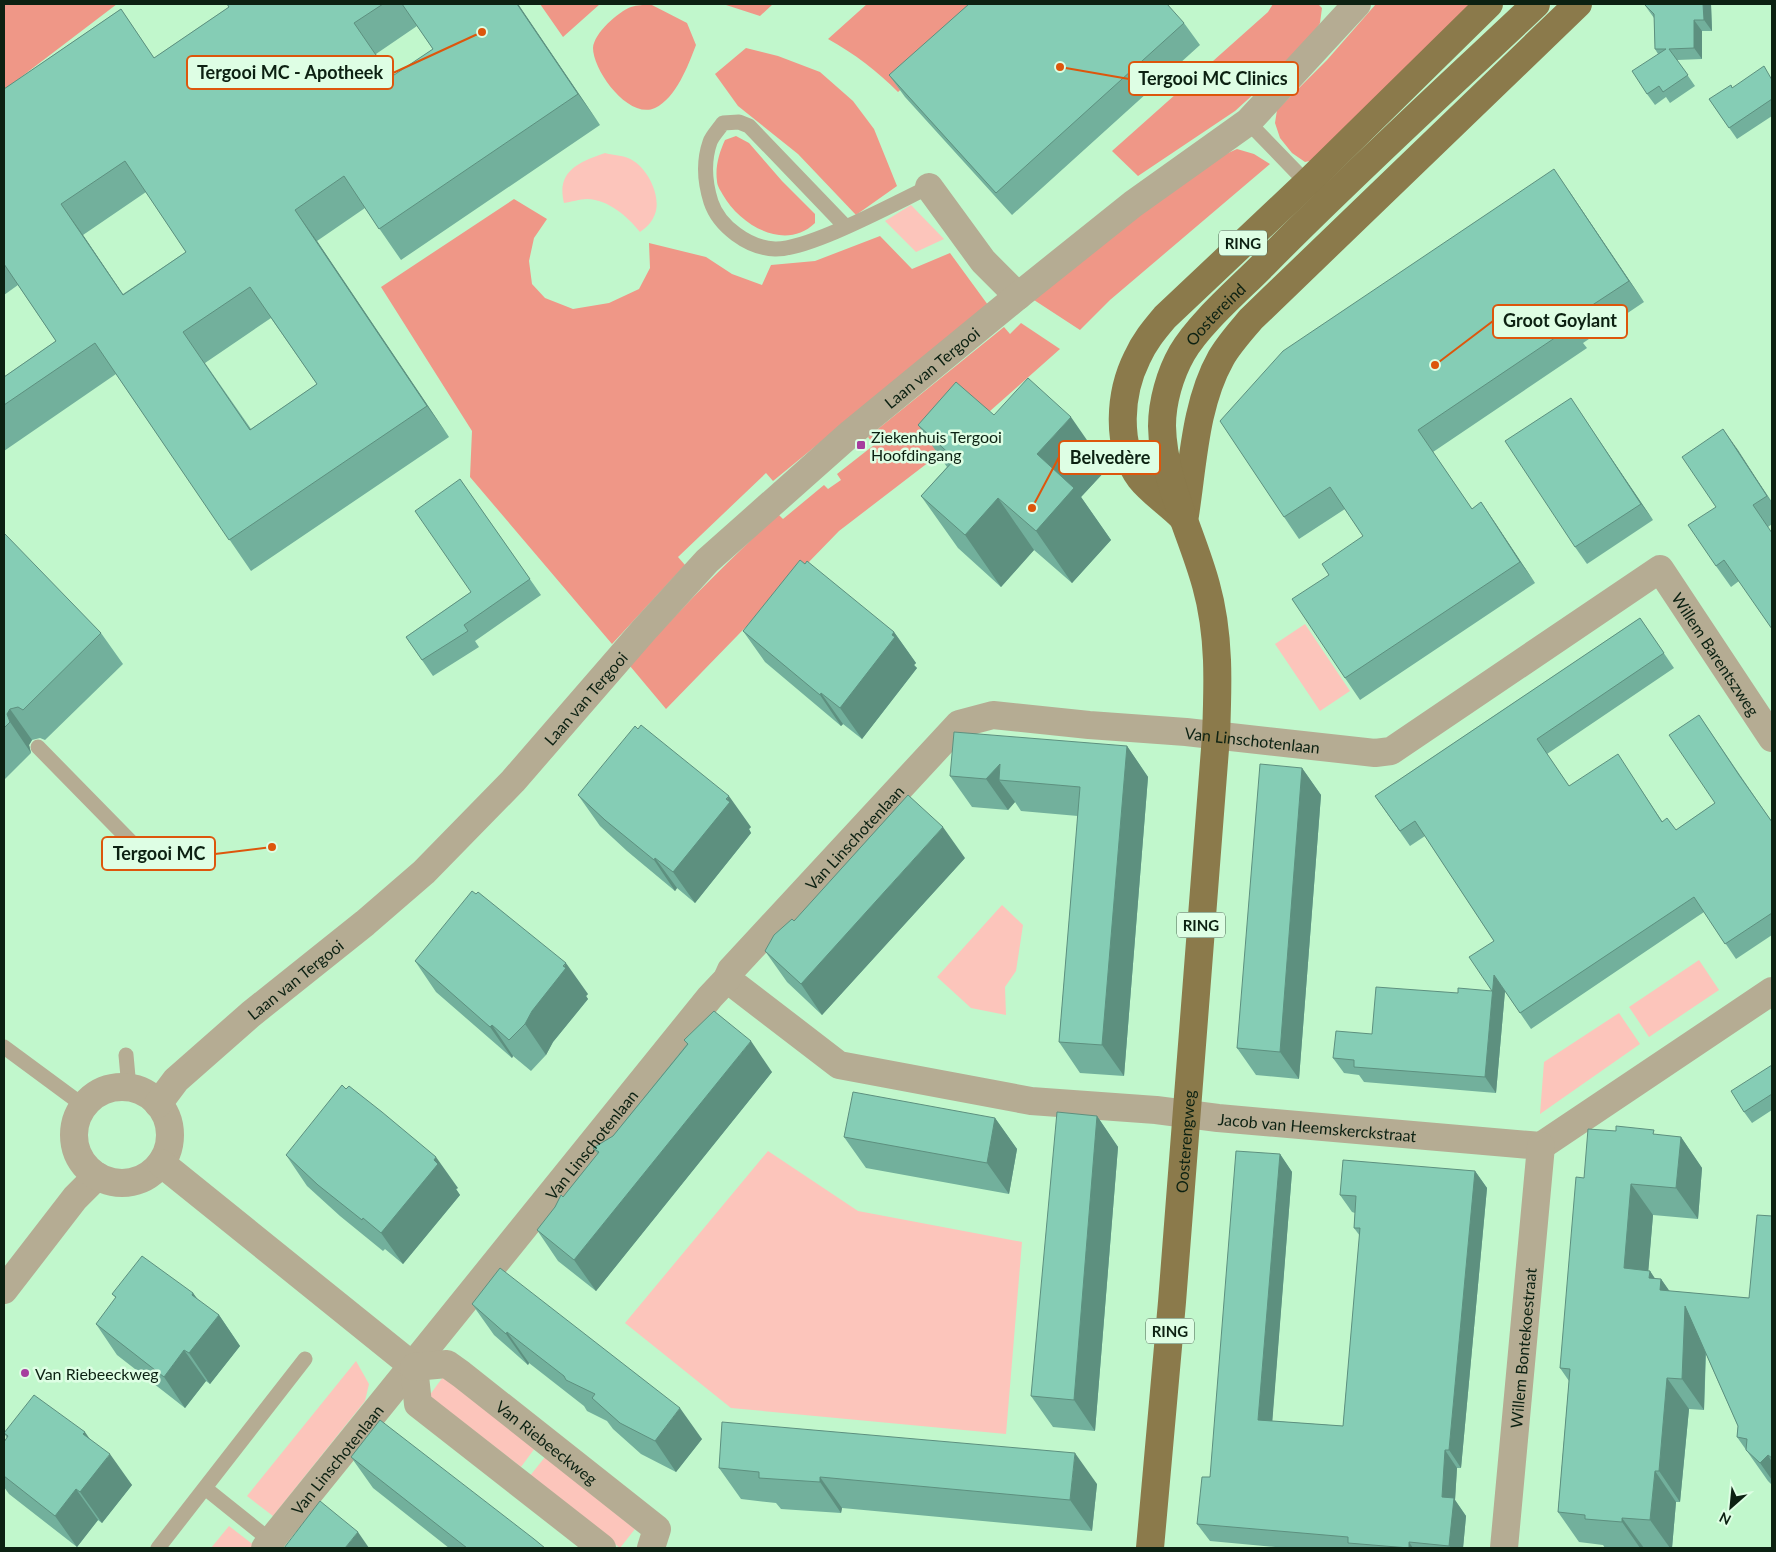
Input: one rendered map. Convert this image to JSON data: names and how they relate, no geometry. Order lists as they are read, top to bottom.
{
  "streets": {
    "main road": ["RING", "Oostereind", "Oosterengweg"],
    "street": [
      "Laan van Tergooi",
      "Willem Barentszweg",
      "Van Linschotenlaan",
      "Jacob van Heemskerckstraat",
      "Willem Bontekoestraat",
      "Van Riebeeckweg"
    ]
  },
  "crossings": [
    ["RING", "Oostereind"],
    ["Oostereind", "Van Linschotenlaan"],
    ["Oostereind", "Oosterengweg"],
    ["Willem Barentszweg", "Van Linschotenlaan"],
    ["Van Linschotenlaan", "Jacob van Heemskerckstraat"],
    ["Van Linschotenlaan", "Oosterengweg"],
    ["Van Linschotenlaan", "Van Riebeeckweg"],
    ["Jacob van Heemskerckstraat", "Oosterengweg"],
    ["Jacob van Heemskerckstraat", "Willem Bontekoestraat"]
  ],
  "places": {
    "other": [
      "Tergooi MC - Apotheek",
      "Tergooi MC Clinics",
      "Groot Goylant",
      "Belvedère",
      "Tergooi MC",
      "Van Riebeeckweg"
    ],
    "transit": ["Ziekenhuis Tergooi Hoofdingang"]
  },
  "north": "bottom left"
}
